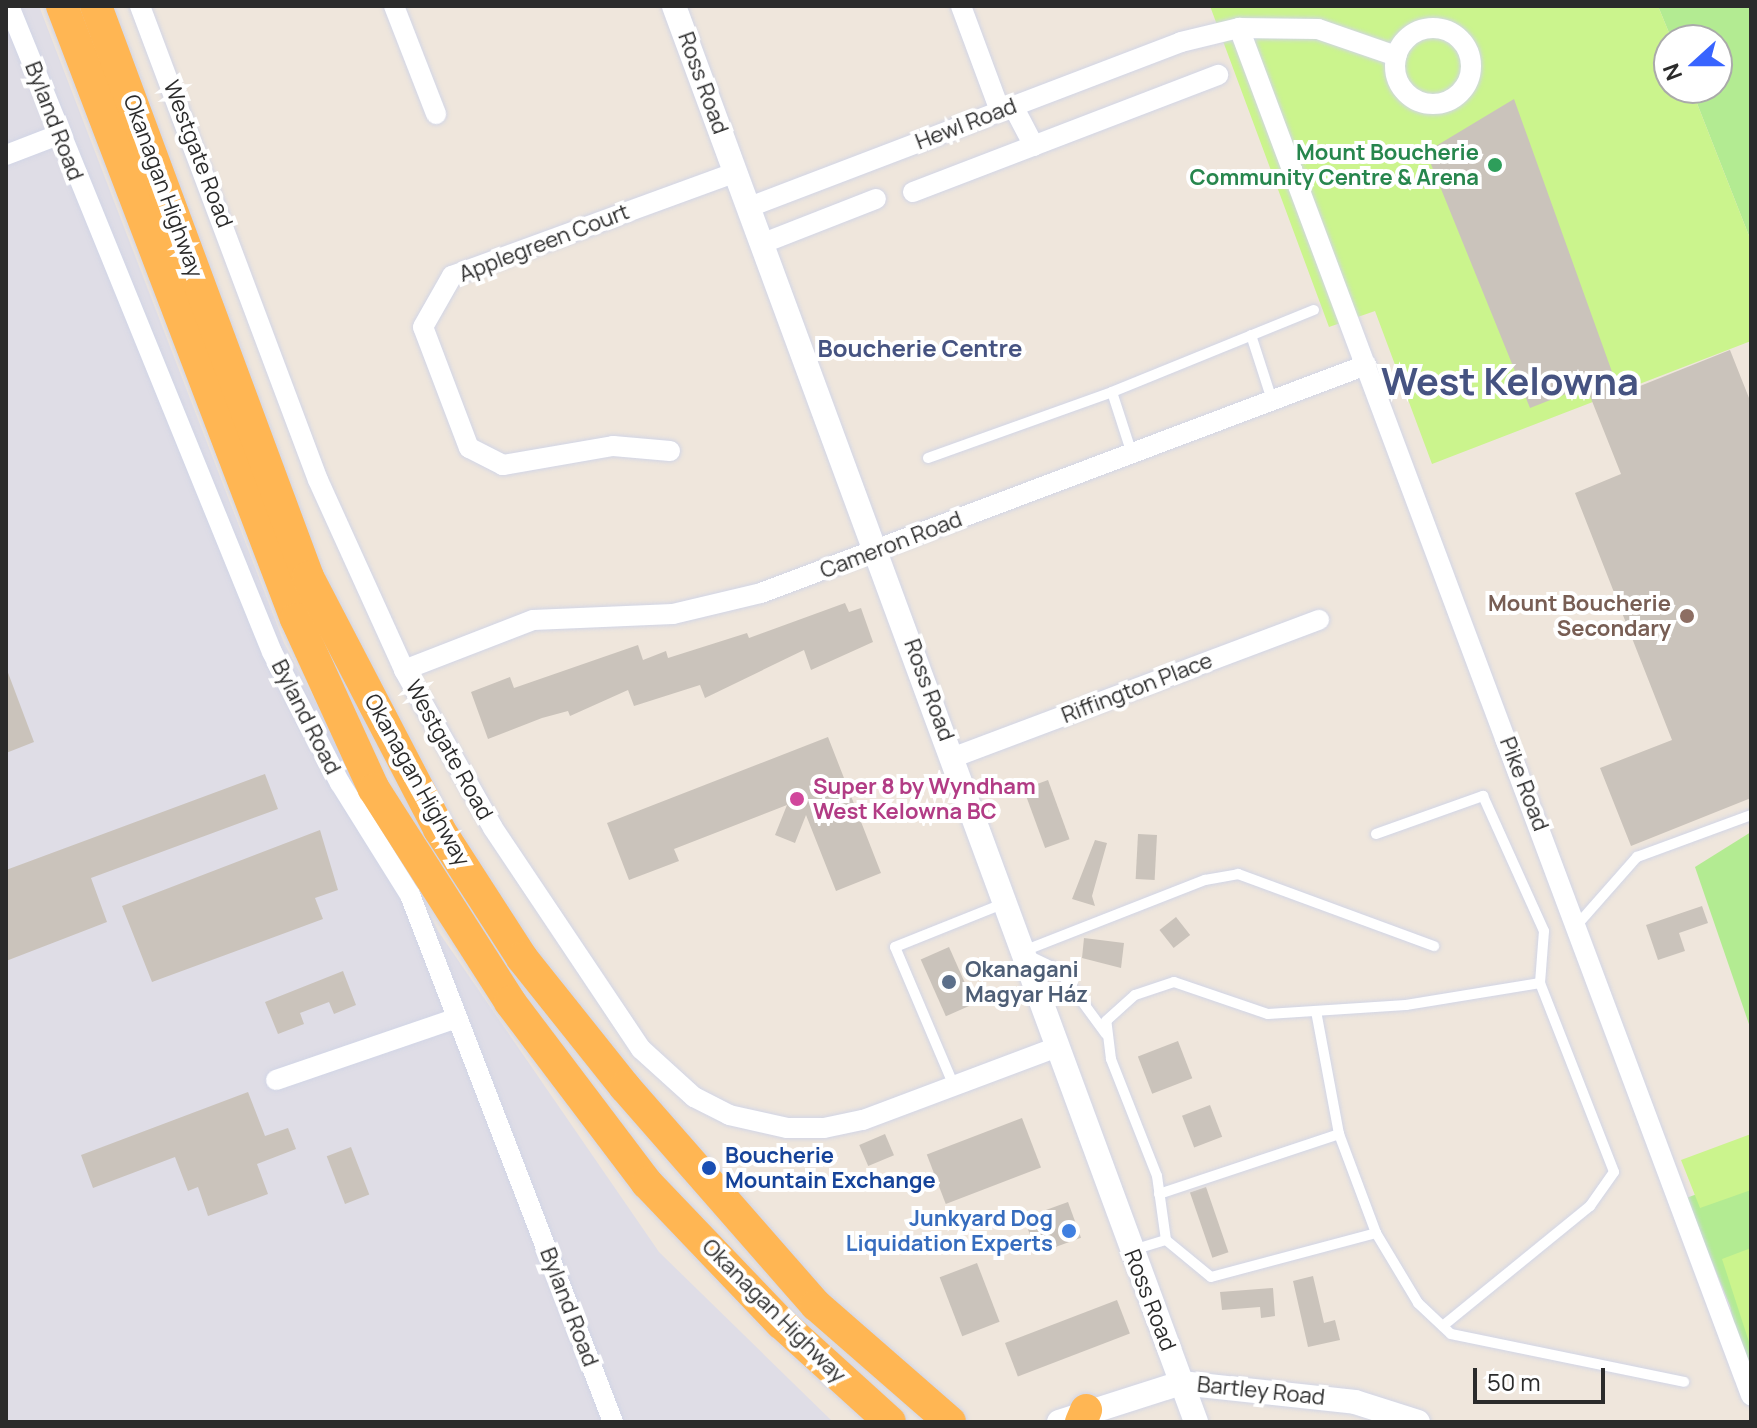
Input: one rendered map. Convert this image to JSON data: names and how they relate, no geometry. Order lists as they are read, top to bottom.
{
  "streets": {
    "highway": ["Okanagan Highway"],
    "street": [
      "Ross Road",
      "Byland Road",
      "Hewl Road",
      "Westgate Road",
      "Applegreen Court",
      "Cameron Road",
      "Riffington Place",
      "Pike Road",
      "Bartley Road"
    ]
  },
  "crossings": [
    ["Ross Road", "Hewl Road"],
    ["Ross Road", "Westgate Road"],
    ["Ross Road", "Applegreen Court"],
    ["Ross Road", "Cameron Road"],
    ["Ross Road", "Riffington Place"],
    ["Ross Road", "Bartley Road"],
    ["Hewl Road", "Pike Road"],
    ["Westgate Road", "Cameron Road"],
    ["Cameron Road", "Pike Road"]
  ],
  "districts": ["Boucherie Centre", "West Kelowna"],
  "places": [
    "Mount Boucherie Community Centre & Arena",
    "Mount Boucherie Secondary",
    "Super 8 by Wyndham West Kelowna BC",
    "Okanagani Magyar Ház",
    "Boucherie Mountain Exchange",
    "Junkyard Dog Liquidation Experts"
  ],
  "scale_bar": "50 m",
  "north": "left"
}
